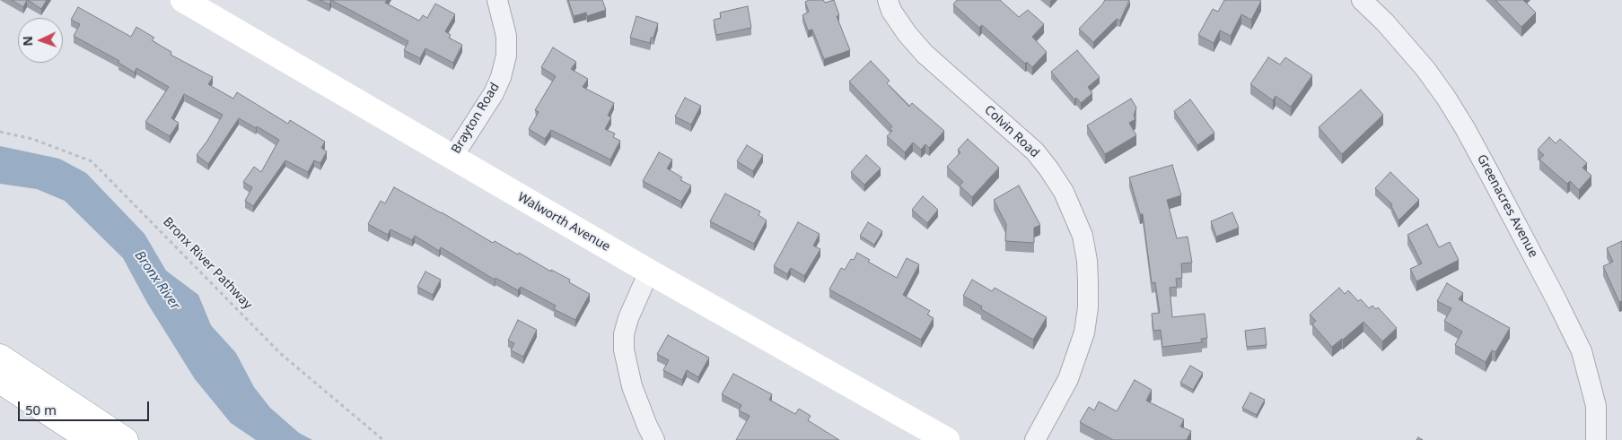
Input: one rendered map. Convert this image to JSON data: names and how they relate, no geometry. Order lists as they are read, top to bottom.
{
  "streets": {
    "main road": ["Walworth Avenue"],
    "street": ["Brayton Road", "Colvin Road", "Greenacres Avenue"],
    "path": ["Bronx River Pathway"]
  },
  "crossings": [
    ["Brayton Road", "Walworth Avenue"]
  ],
  "water": ["Bronx River"],
  "scale_bar": "50 m",
  "north": "left"
}
